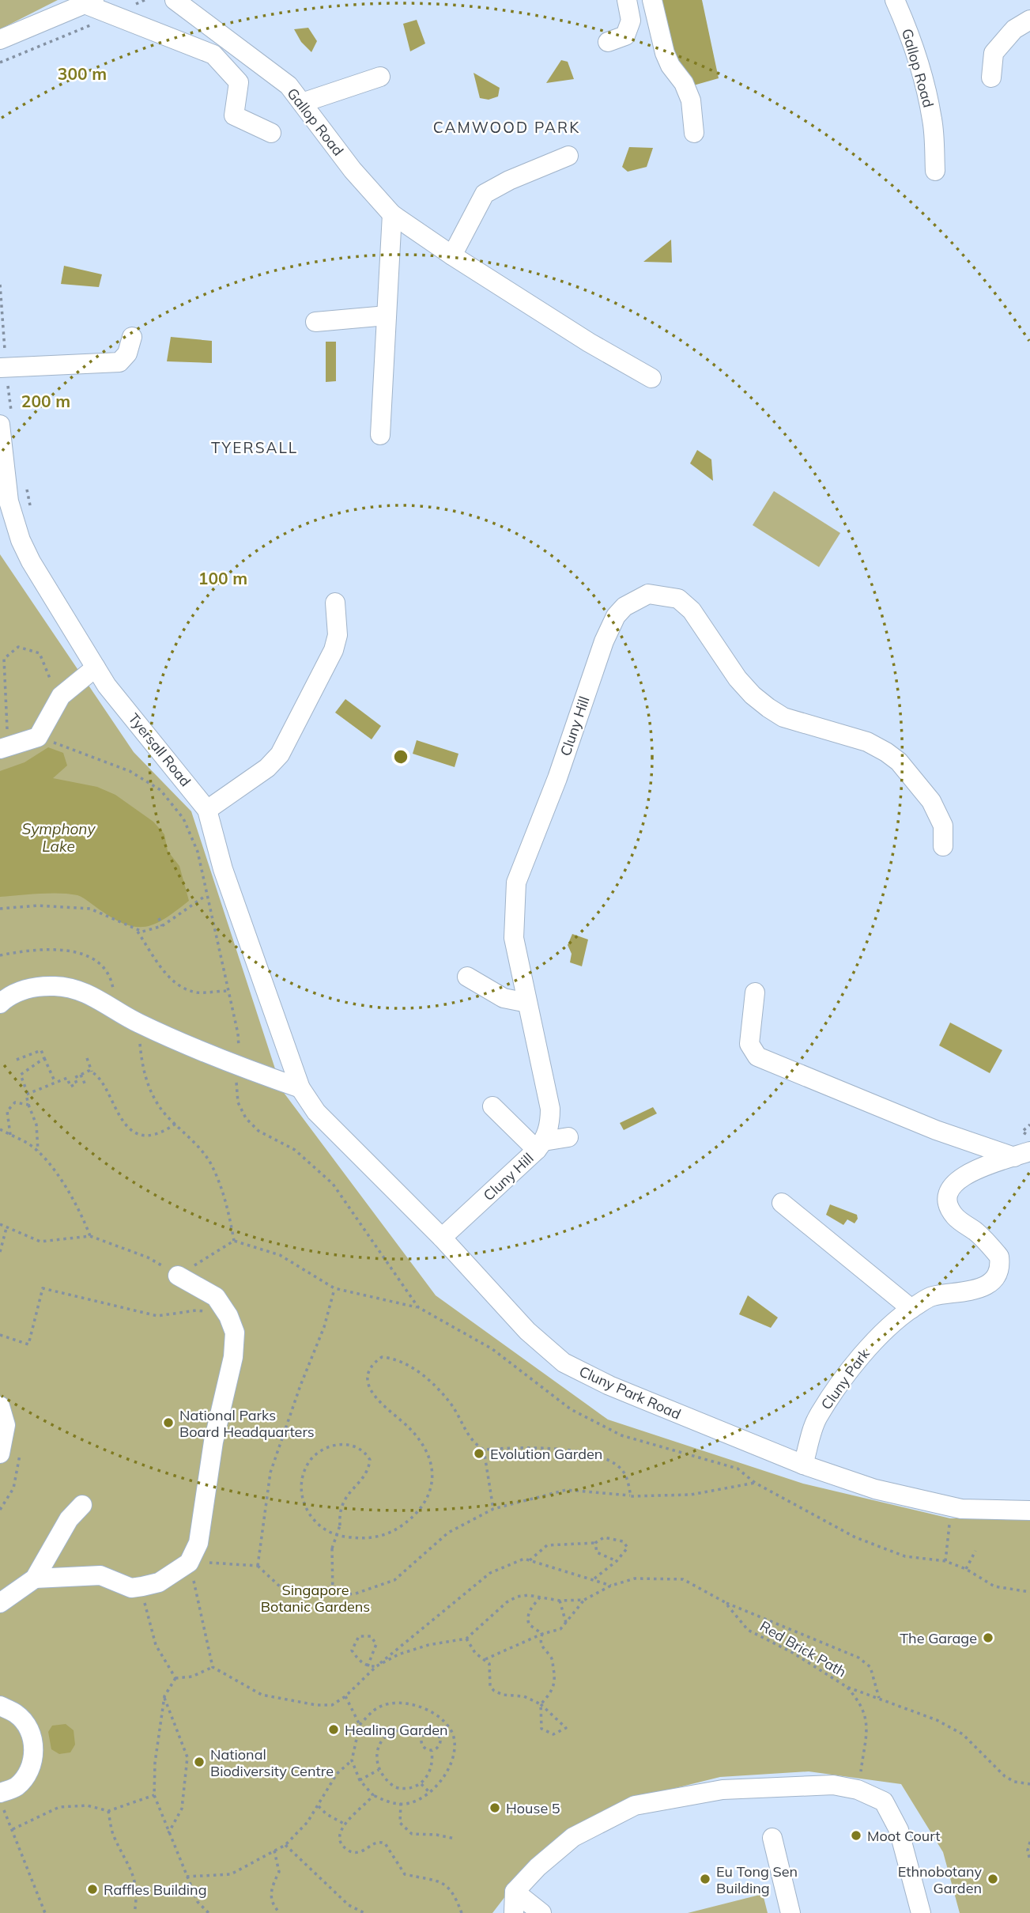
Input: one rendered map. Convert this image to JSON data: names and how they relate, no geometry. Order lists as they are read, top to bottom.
{
  "streets": {
    "street": [
      "Gallop Road",
      "Cluny Hill",
      "Tyersall Road",
      "Cluny Park",
      "Cluny Park Road"
    ],
    "path": ["Red Brick Path"]
  },
  "crossings": [
    ["Cluny Hill", "Cluny Park Road"],
    ["Tyersall Road", "Cluny Park Road"],
    ["Cluny Park", "Cluny Park Road"]
  ],
  "districts": ["CAMWOOD PARK", "TYERSALL"],
  "water": ["Symphony Lake"],
  "parks": ["Singapore Botanic Gardens"],
  "places": [
    "National Parks Board Headquarters",
    "Evolution Garden",
    "The Garage",
    "Healing Garden",
    "National Biodiversity Centre",
    "House 5",
    "Moot Court",
    "Eu Tong Sen Building",
    "Ethnobotany Garden",
    "Raffles Building"
  ],
  "rings": ["300 m", "200 m", "100 m"]
}
